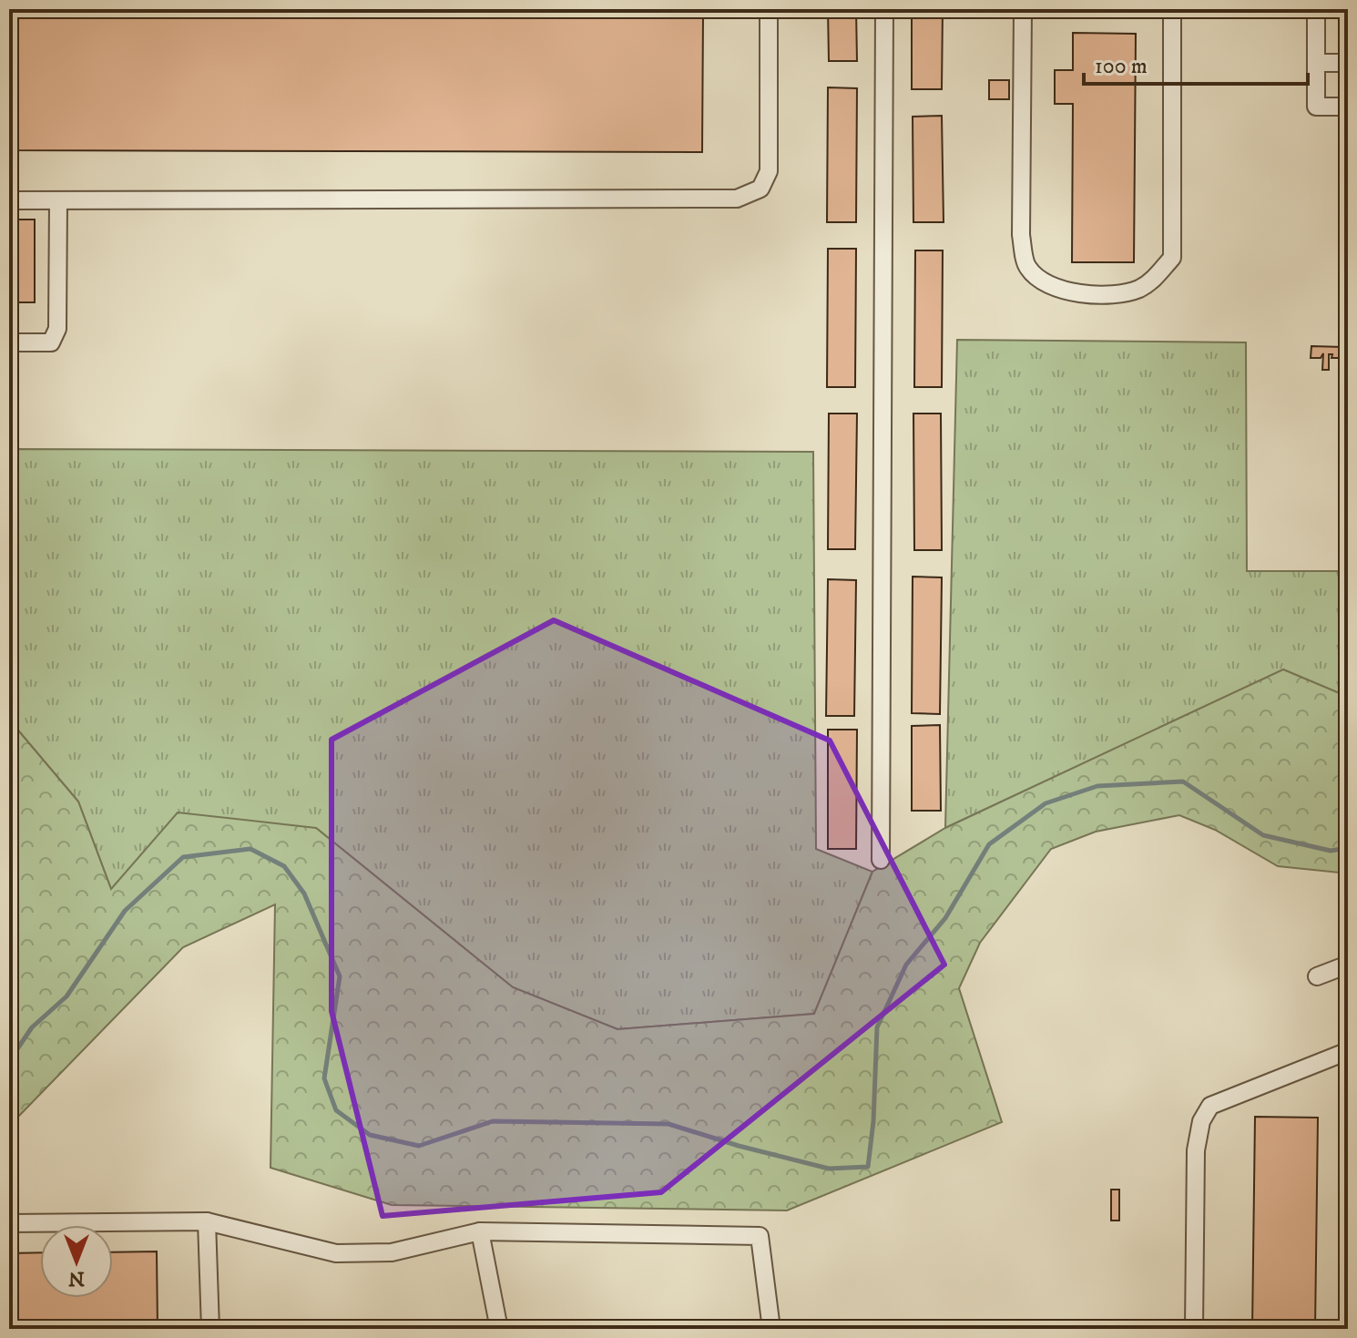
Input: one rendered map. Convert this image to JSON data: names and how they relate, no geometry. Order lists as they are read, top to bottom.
{
  "scale_bar": "100 m",
  "north": "bottom"
}
